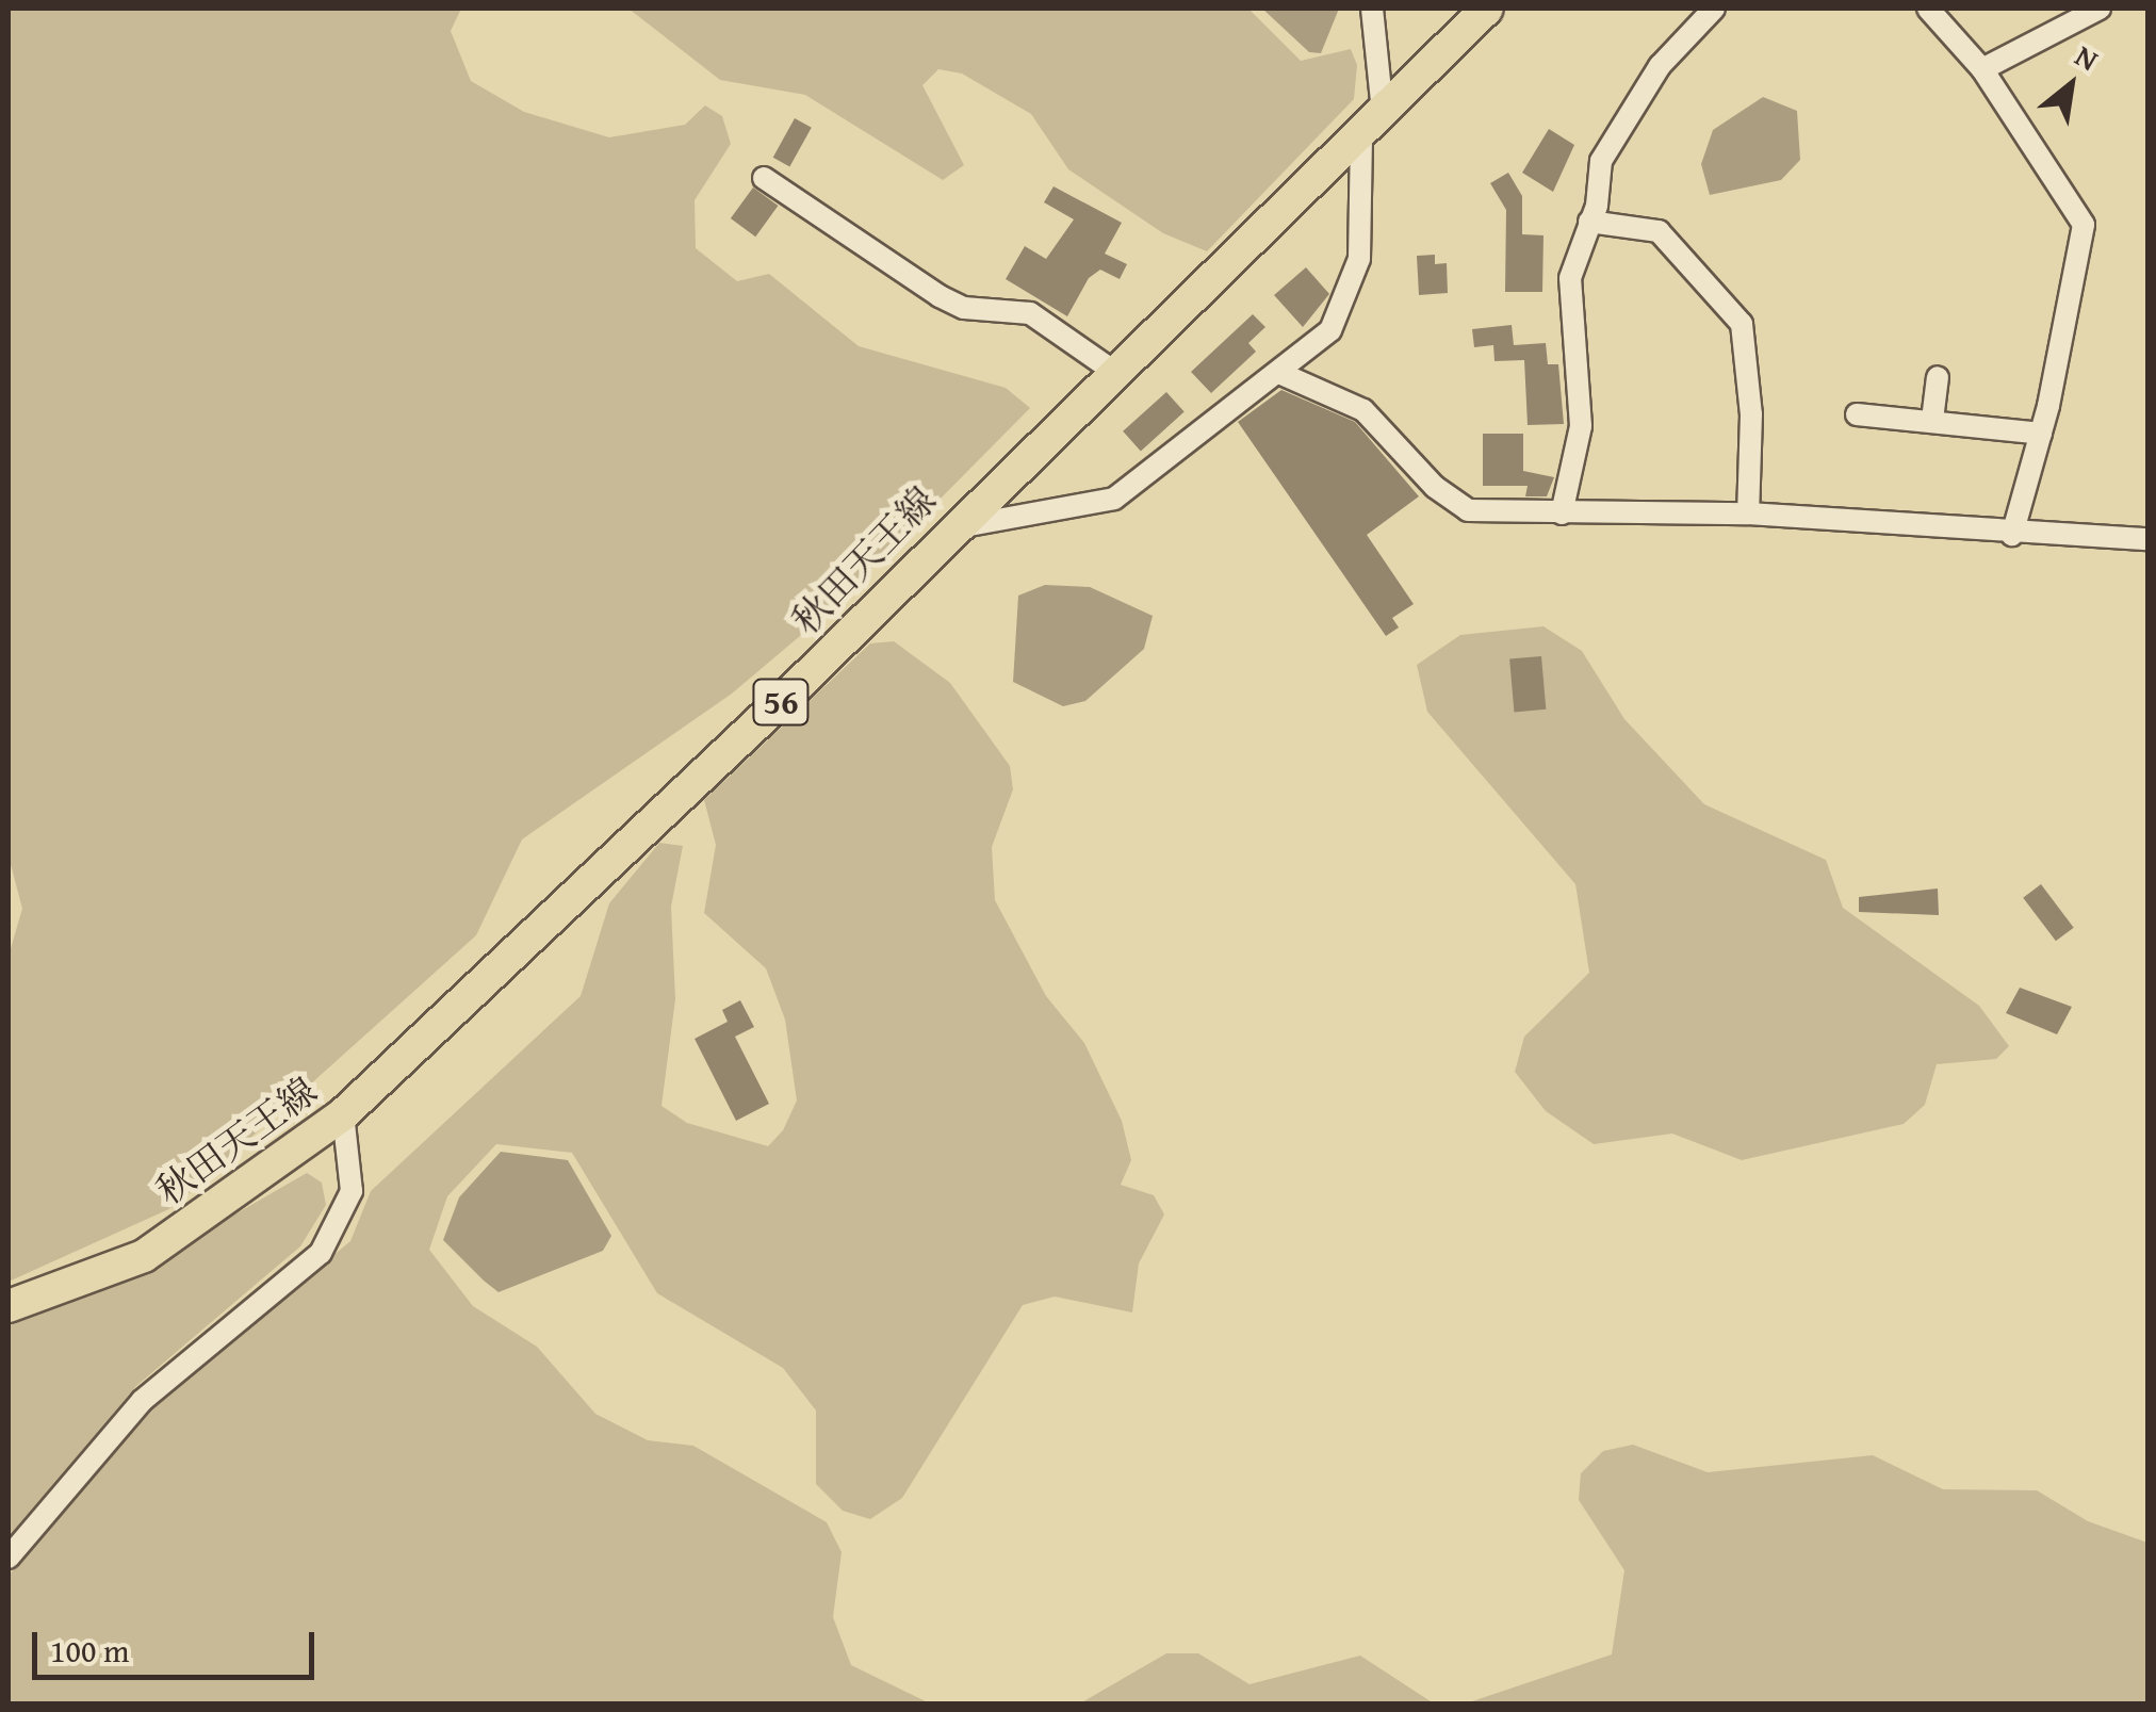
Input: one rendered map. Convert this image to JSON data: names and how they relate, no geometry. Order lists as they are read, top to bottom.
{
  "streets": {
    "main road": ["秋田天王線", "56"]
  },
  "scale_bar": "100 m",
  "north": "top right"
}
